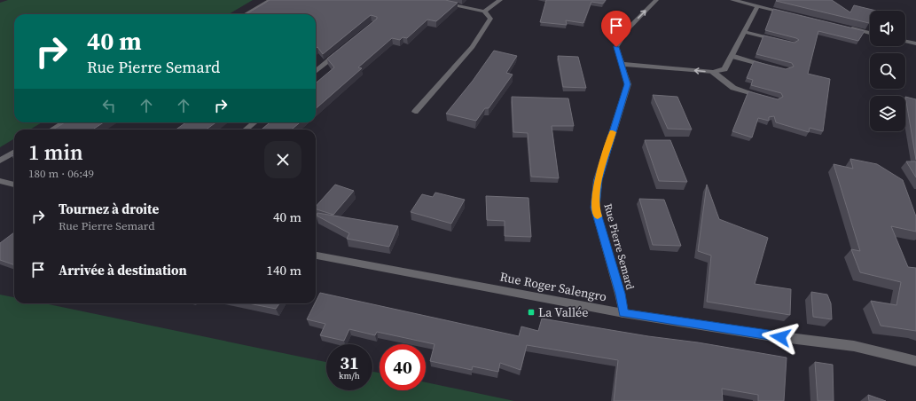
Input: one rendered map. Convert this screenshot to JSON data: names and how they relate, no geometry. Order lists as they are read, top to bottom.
{
  "streets": {
    "street": ["Rue Pierre Semard", "Rue Roger Salengro"]
  },
  "crossings": [
    ["Rue Pierre Semard", "Rue Roger Salengro"]
  ],
  "places": {
    "transit": ["La Vallée"]
  },
  "page": {
    "turn": ["40 m", "Rue Pierre Semard"],
    "heading": ["1 min", "180 m · 06:49"],
    "list": [
      {
        "name": "Tournez à droite",
        "note": "Rue Pierre Semard",
        "value": "40 m"
      },
      {
        "name": "Arrivée à destination",
        "value": "140 m"
      }
    ],
    "speed": "31 km/h",
    "limit": "40"
  }
}
